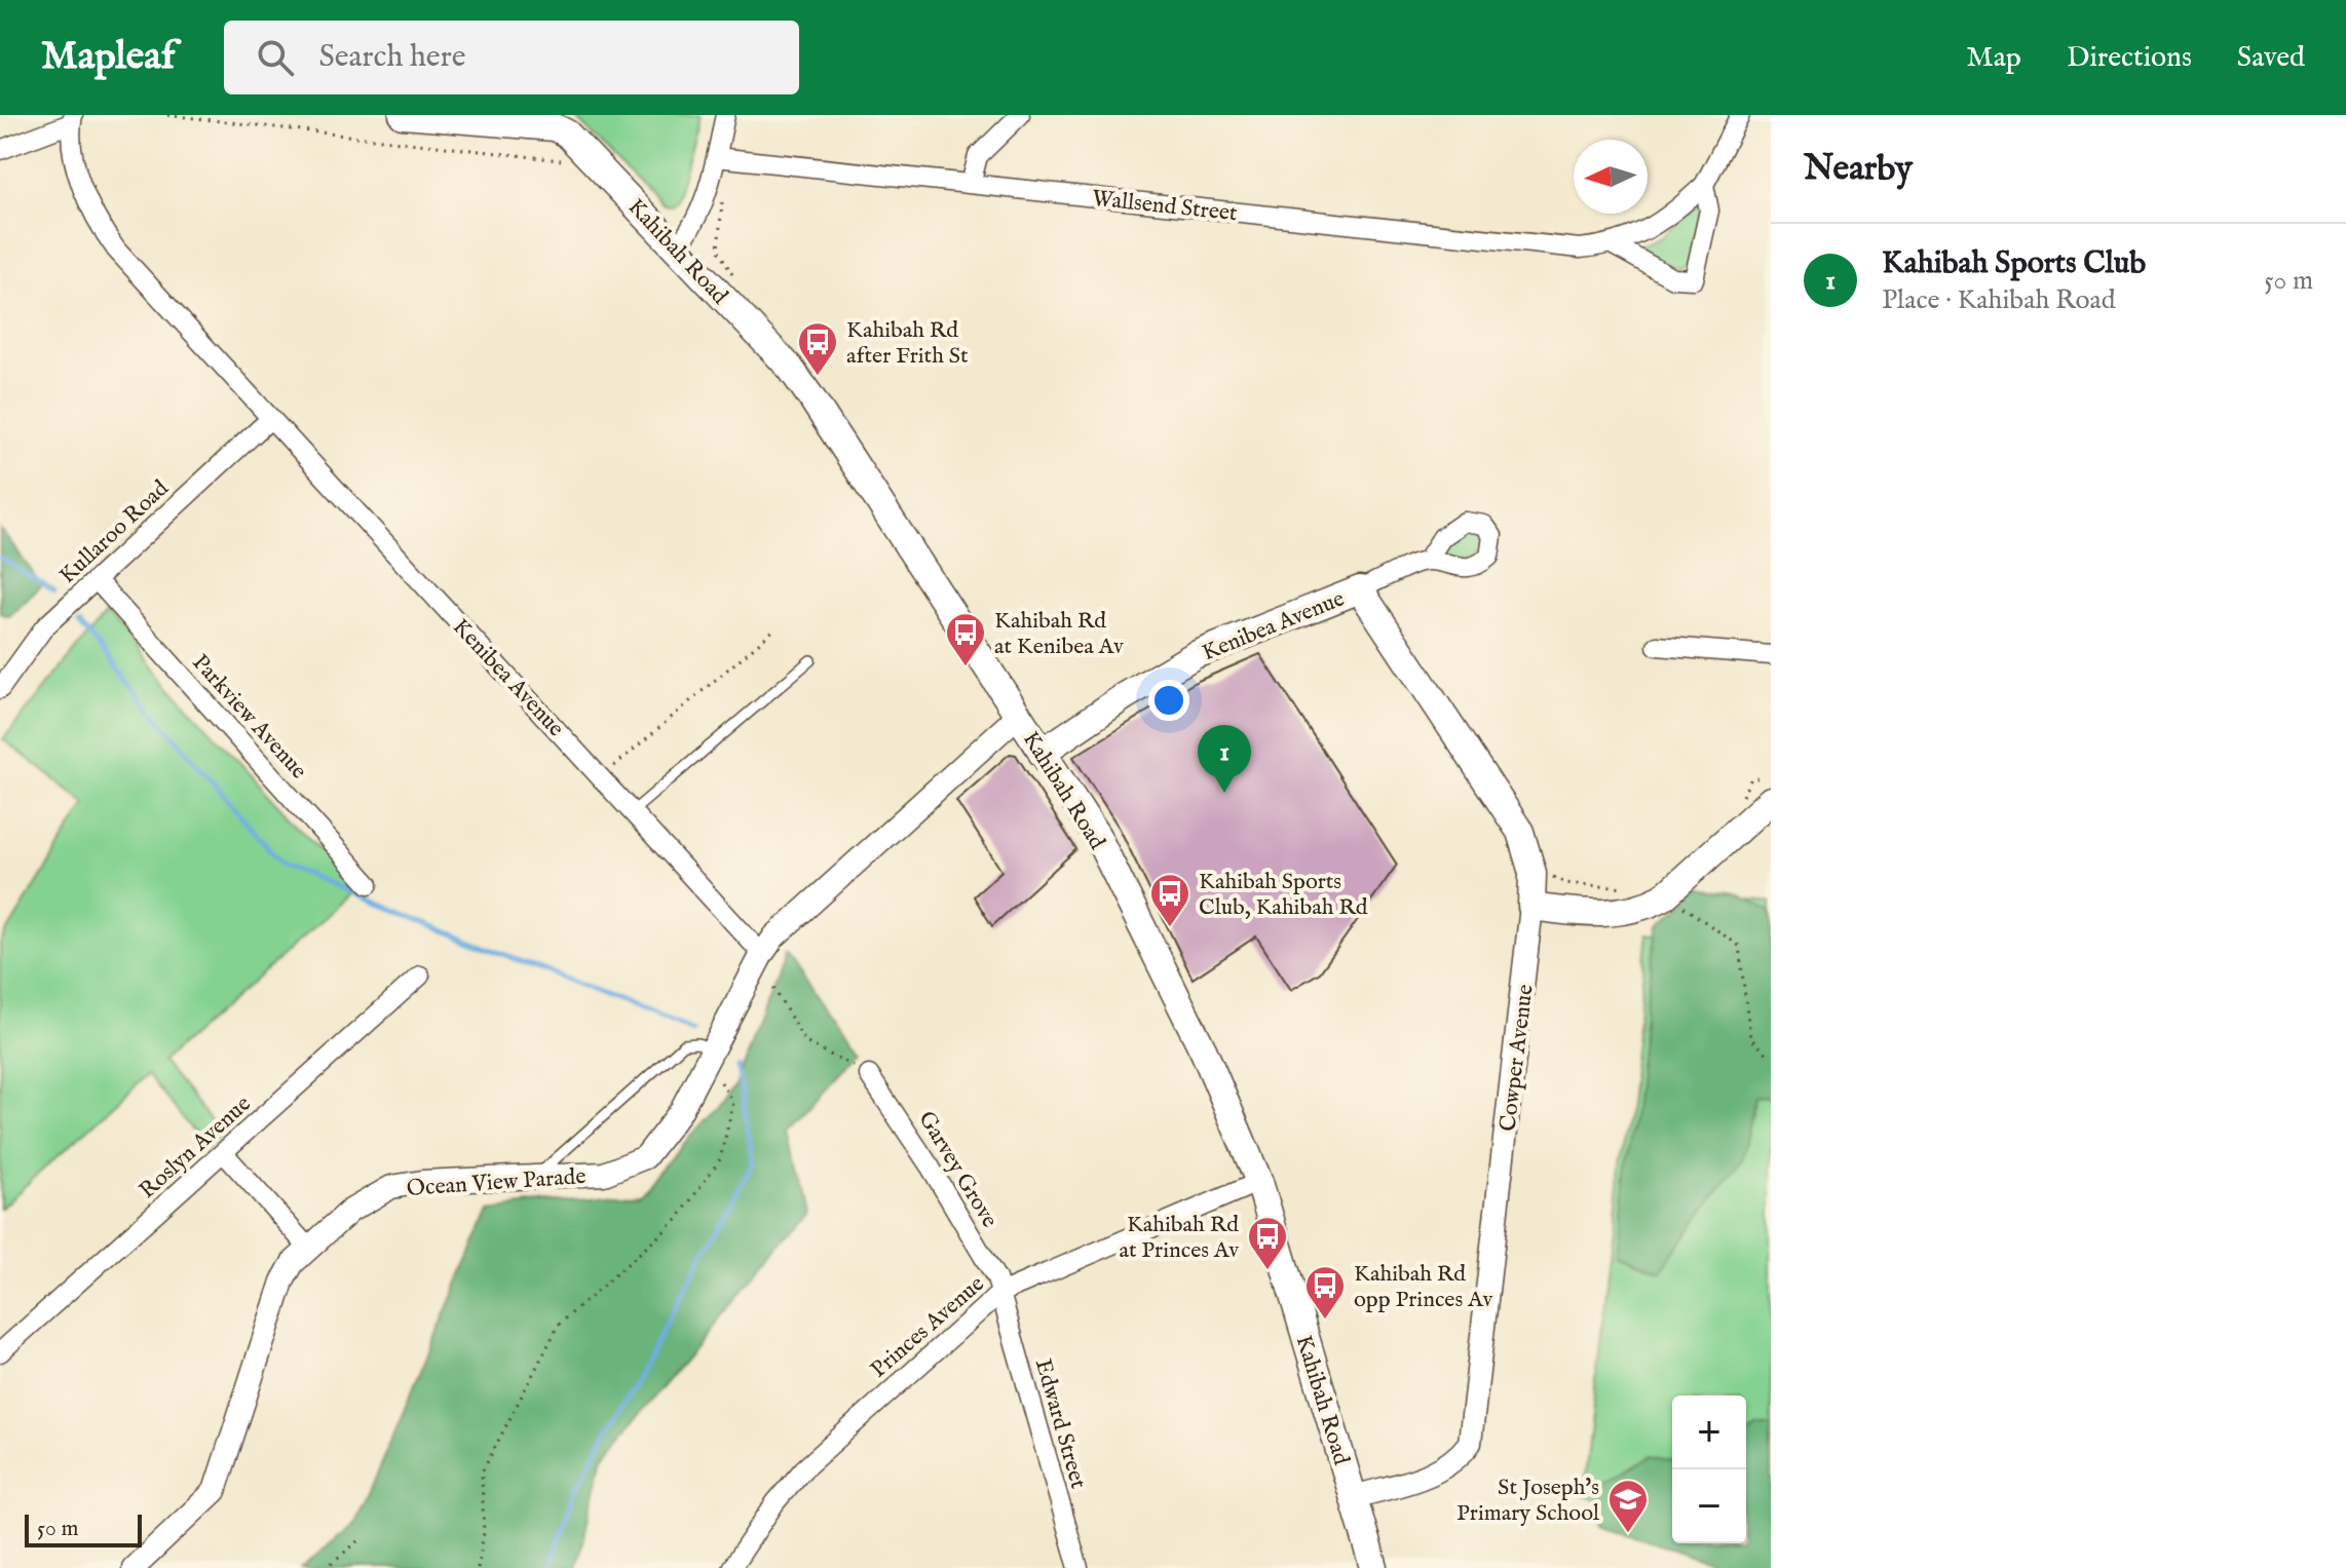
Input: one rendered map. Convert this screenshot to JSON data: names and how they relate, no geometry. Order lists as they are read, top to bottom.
{
  "streets": {
    "main road": ["Kahibah Road", "Kenibea Avenue", "Cowper Avenue"],
    "street": [
      "Wallsend Street",
      "Kullaroo Road",
      "Parkview Avenue",
      "Roslyn Avenue",
      "Garvey Grove",
      "Ocean View Parade",
      "Princes Avenue",
      "Edward Street"
    ]
  },
  "crossings": [
    ["Kahibah Road", "Kenibea Avenue"],
    ["Kahibah Road", "Cowper Avenue"],
    ["Kahibah Road", "Princes Avenue"],
    ["Kullaroo Road", "Kenibea Avenue"],
    ["Kullaroo Road", "Parkview Avenue"],
    ["Kenibea Avenue", "Cowper Avenue"],
    ["Kenibea Avenue", "Ocean View Parade"],
    ["Garvey Grove", "Princes Avenue"],
    ["Garvey Grove", "Edward Street"],
    ["Princes Avenue", "Edward Street"]
  ],
  "places": {
    "bus stop": [
      "Kahibah Rd after Frith St",
      "Kahibah Rd at Kenibea Av",
      "Kahibah Sports Club, Kahibah Rd",
      "Kahibah Rd at Princes Av",
      "Kahibah Rd opp Princes Av"
    ],
    "school or university": ["St Joseph's Primary School"]
  },
  "scale_bar": "50 m",
  "north": "left",
  "page": {
    "header": "Mapleaf",
    "search": "Search here",
    "nav": ["Map", "Directions", "Saved"],
    "heading": "Nearby",
    "list": [
      {
        "mark": "1",
        "name": "Kahibah Sports Club",
        "note": "Place · Kahibah Road",
        "value": "50 m"
      }
    ],
    "pins": "1",
    "map_buttons": ["+", "−"],
    "scale": "50 m"
  }
}
